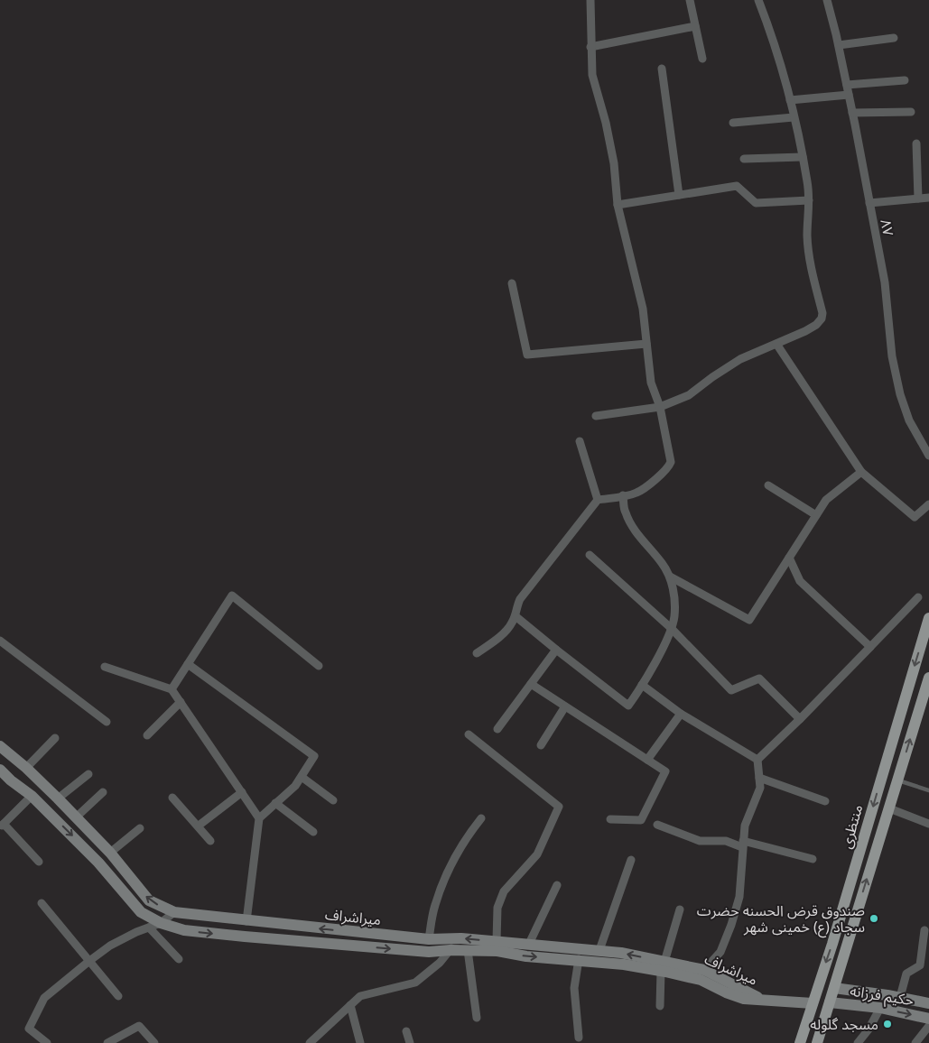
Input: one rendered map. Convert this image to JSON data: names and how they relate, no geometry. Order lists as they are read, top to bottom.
{
  "streets": {
    "main road": ["منتظری"],
    "street": ["۸۷", "میراشراف", "حکیم فرزانه"]
  },
  "crossings": [
    ["منتظری", "میراشراف"],
    ["منتظری", "حکیم فرزانه"]
  ],
  "places": ["صندوق قرض الحسنه حضرت سجاد (ع) خمینی شهر", "مسجد گلوله"]
}
